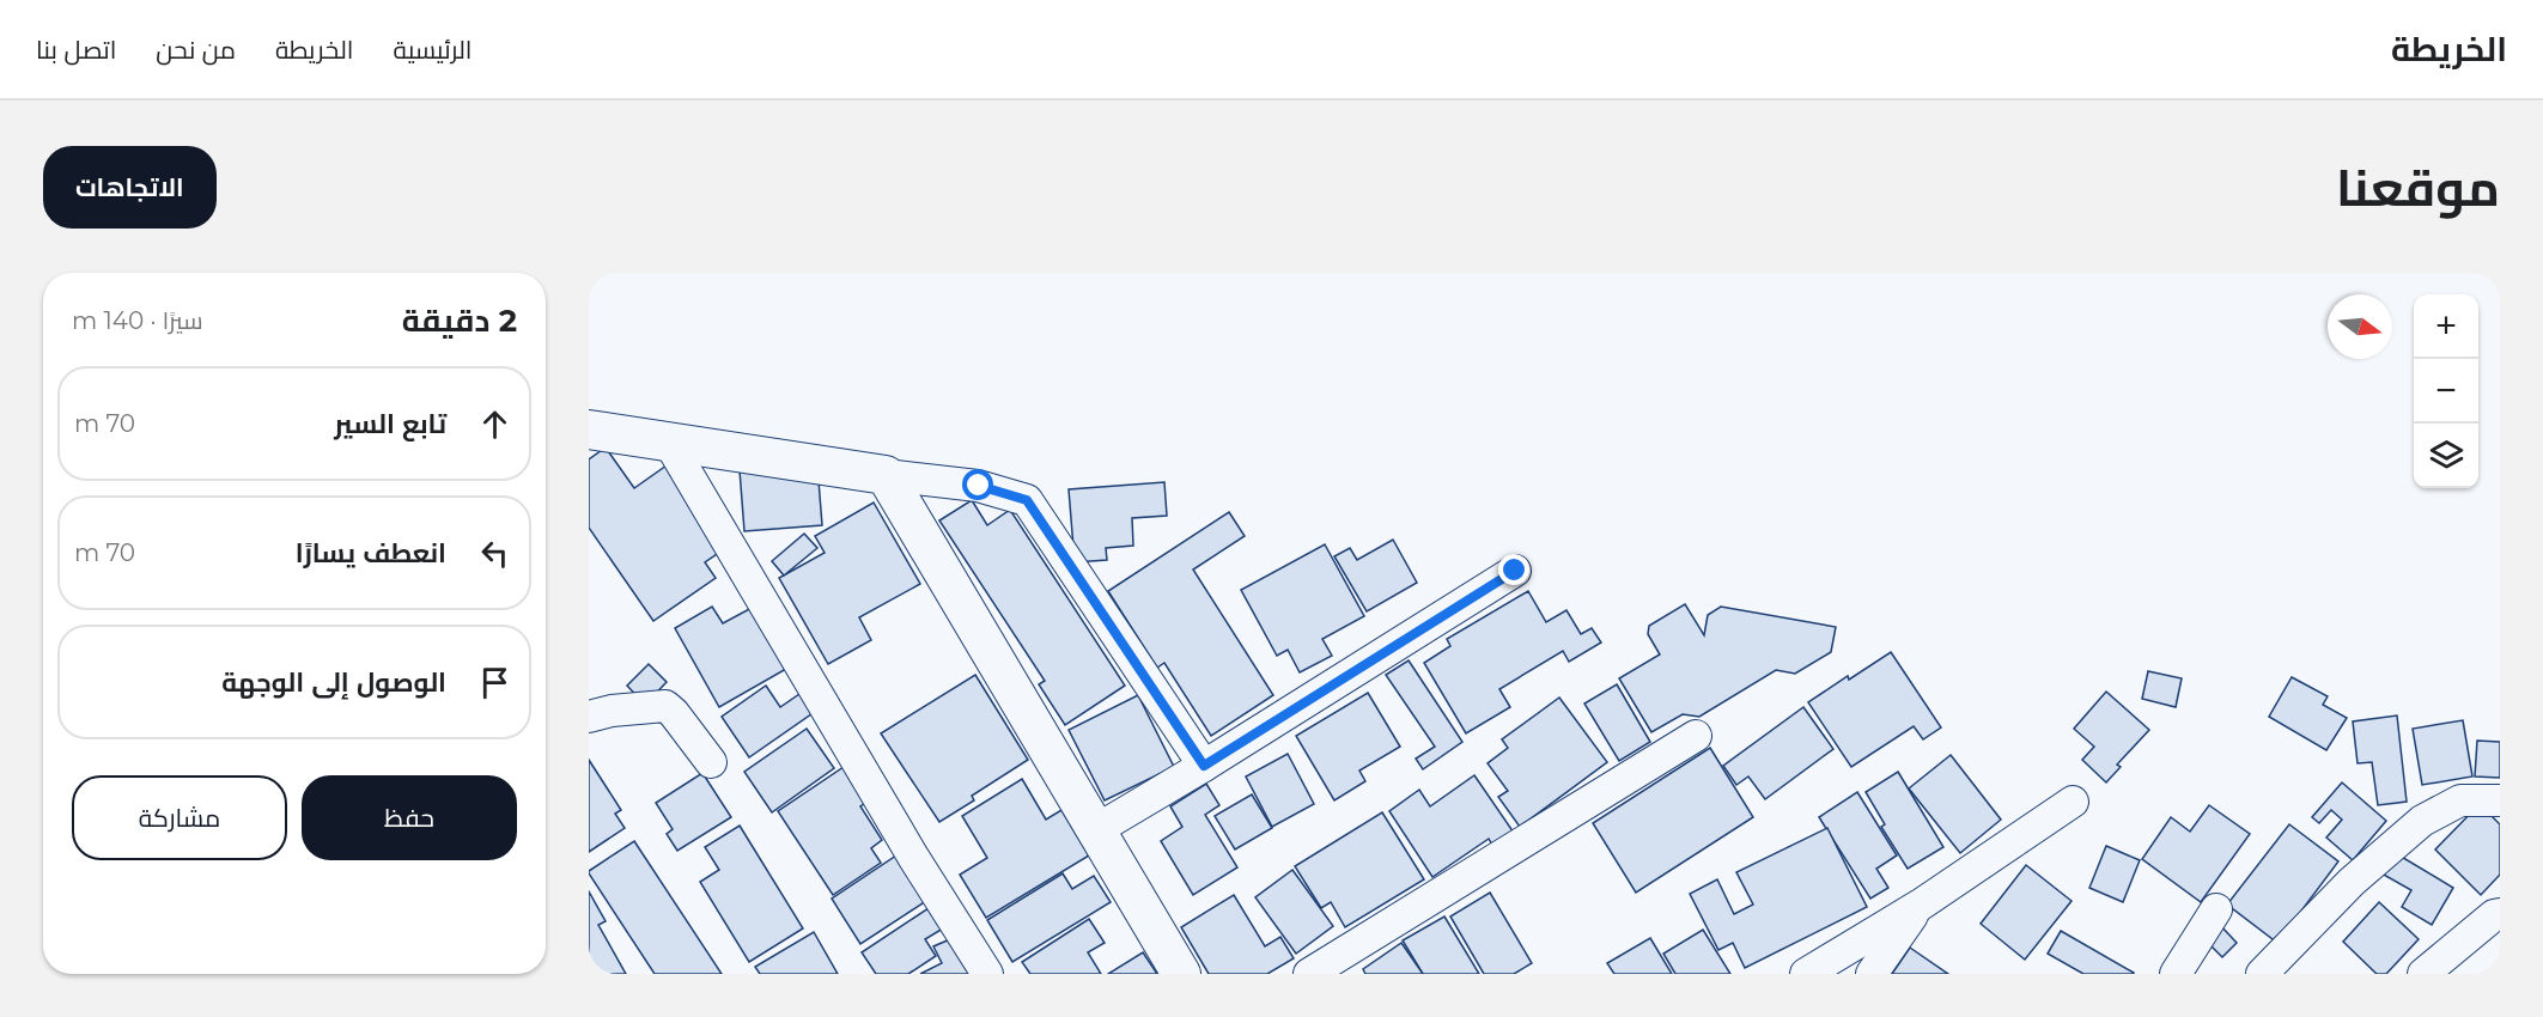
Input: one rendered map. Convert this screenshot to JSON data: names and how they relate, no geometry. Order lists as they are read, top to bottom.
{
  "north": "right",
  "page": {
    "header": "الخريطة",
    "nav": [
      "الرئيسية",
      "الخريطة",
      "من نحن",
      "اتصل بنا"
    ],
    "title": "موقعنا",
    "buttons": [
      "الاتجاهات",
      ["حفظ", "مشاركة"]
    ],
    "heading": ["2 دقيقة", "سيرًا · 140 m"],
    "map_buttons": ["+", "−"],
    "list": [
      ["تابع السير", "70 m"],
      ["انعطف يسارًا", "70 m"],
      "الوصول إلى الوجهة"
    ]
  }
}
